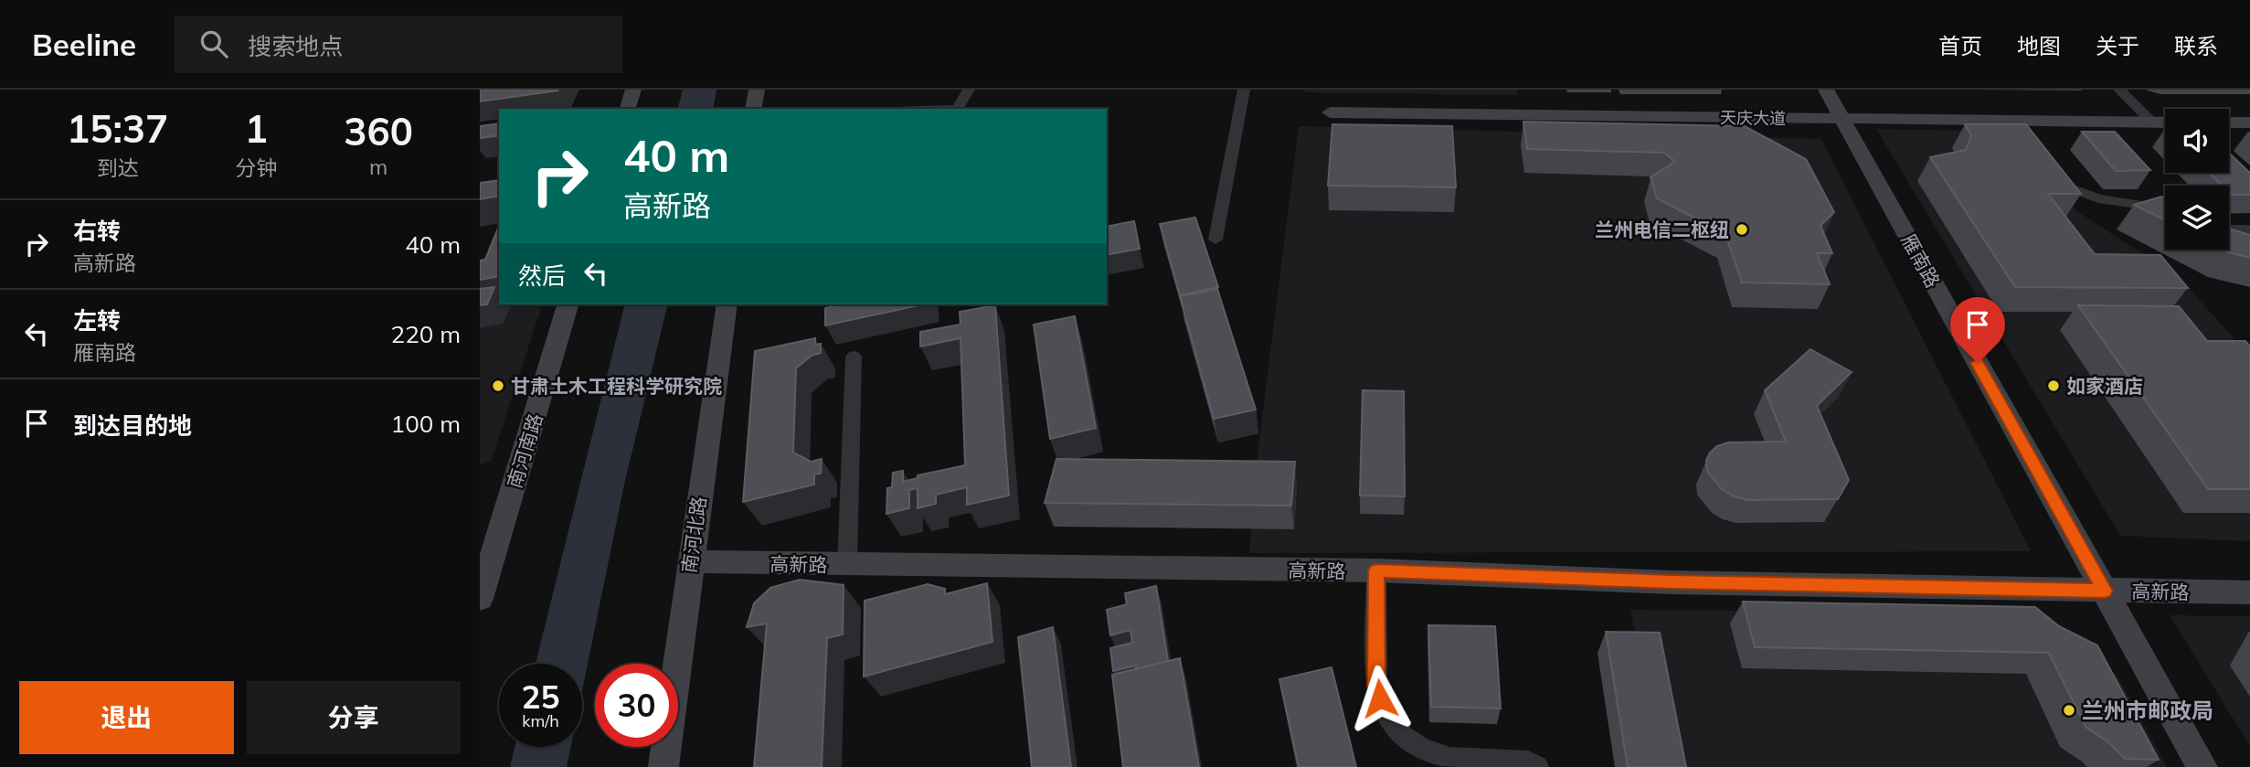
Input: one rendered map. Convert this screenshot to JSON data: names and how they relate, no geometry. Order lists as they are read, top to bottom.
{
  "streets": {
    "street": [
      "天庆大道",
      "雁南路",
      "南河南路",
      "南河北路",
      "高新路"
    ]
  },
  "crossings": [
    ["天庆大道", "雁南路"],
    ["雁南路", "高新路"],
    ["南河北路", "高新路"]
  ],
  "places": [
    "兰州电信二枢纽",
    "甘肃土木工程科学研究院",
    "如家酒店",
    "兰州市邮政局"
  ],
  "page": {
    "header": "Beeline",
    "search": "搜索地点",
    "nav": [
      "首页",
      "地图",
      "关于",
      "联系"
    ],
    "eta": [
      "15:37",
      "到达",
      "1",
      "分钟",
      "360",
      "m"
    ],
    "turn": ["40 m", "高新路"],
    "list": [
      {
        "name": "右转",
        "note": "高新路",
        "value": "40 m"
      },
      {
        "name": "左转",
        "note": "雁南路",
        "value": "220 m"
      },
      {
        "name": "到达目的地",
        "value": "100 m"
      }
    ],
    "then": "然后",
    "speed": "25 km/h",
    "limit": "30",
    "buttons": ["退出", "分享"]
  }
}
